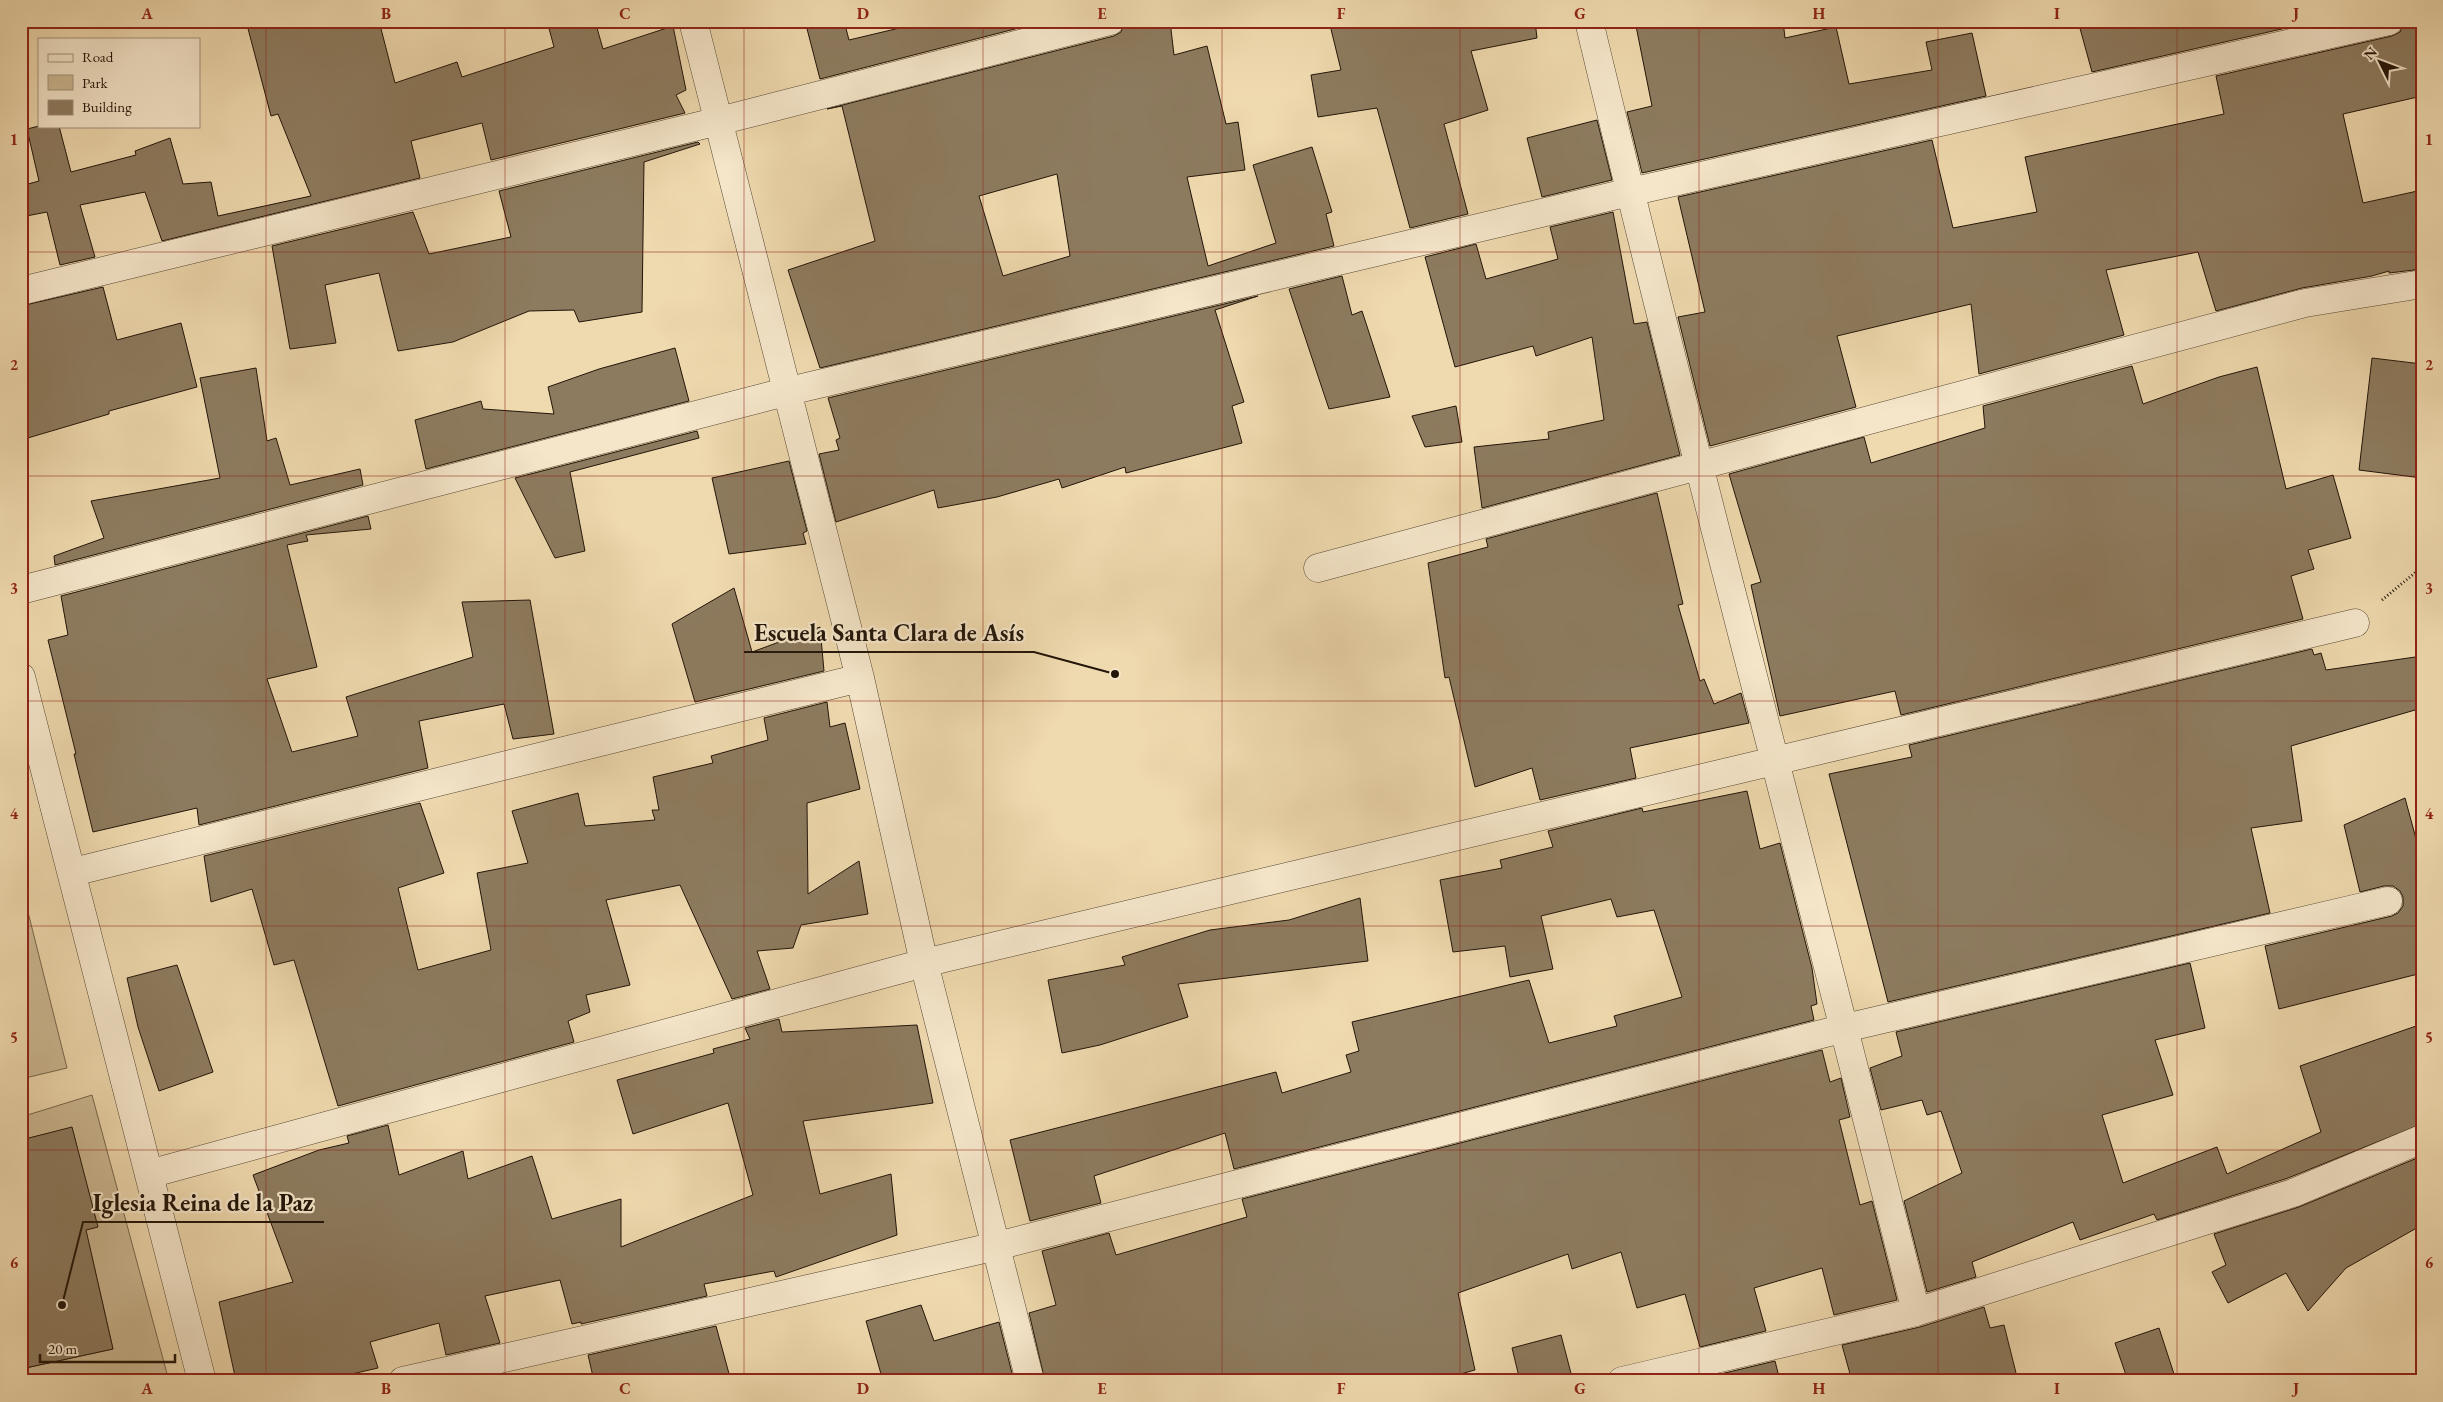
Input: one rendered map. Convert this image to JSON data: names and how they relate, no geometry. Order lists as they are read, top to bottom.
{
  "places": ["Escuela Santa Clara de Asís", "Iglesia Reina de la Paz"],
  "legend": ["Road", "Park", "Building"],
  "scale_bar": "20 m",
  "north": "top left",
  "grid": {
    "columns": [
      "A",
      "B",
      "C",
      "D",
      "E",
      "F",
      "G",
      "H",
      "I",
      "J"
    ],
    "rows": [
      "1",
      "2",
      "3",
      "4",
      "5",
      "6"
    ]
  }
}
